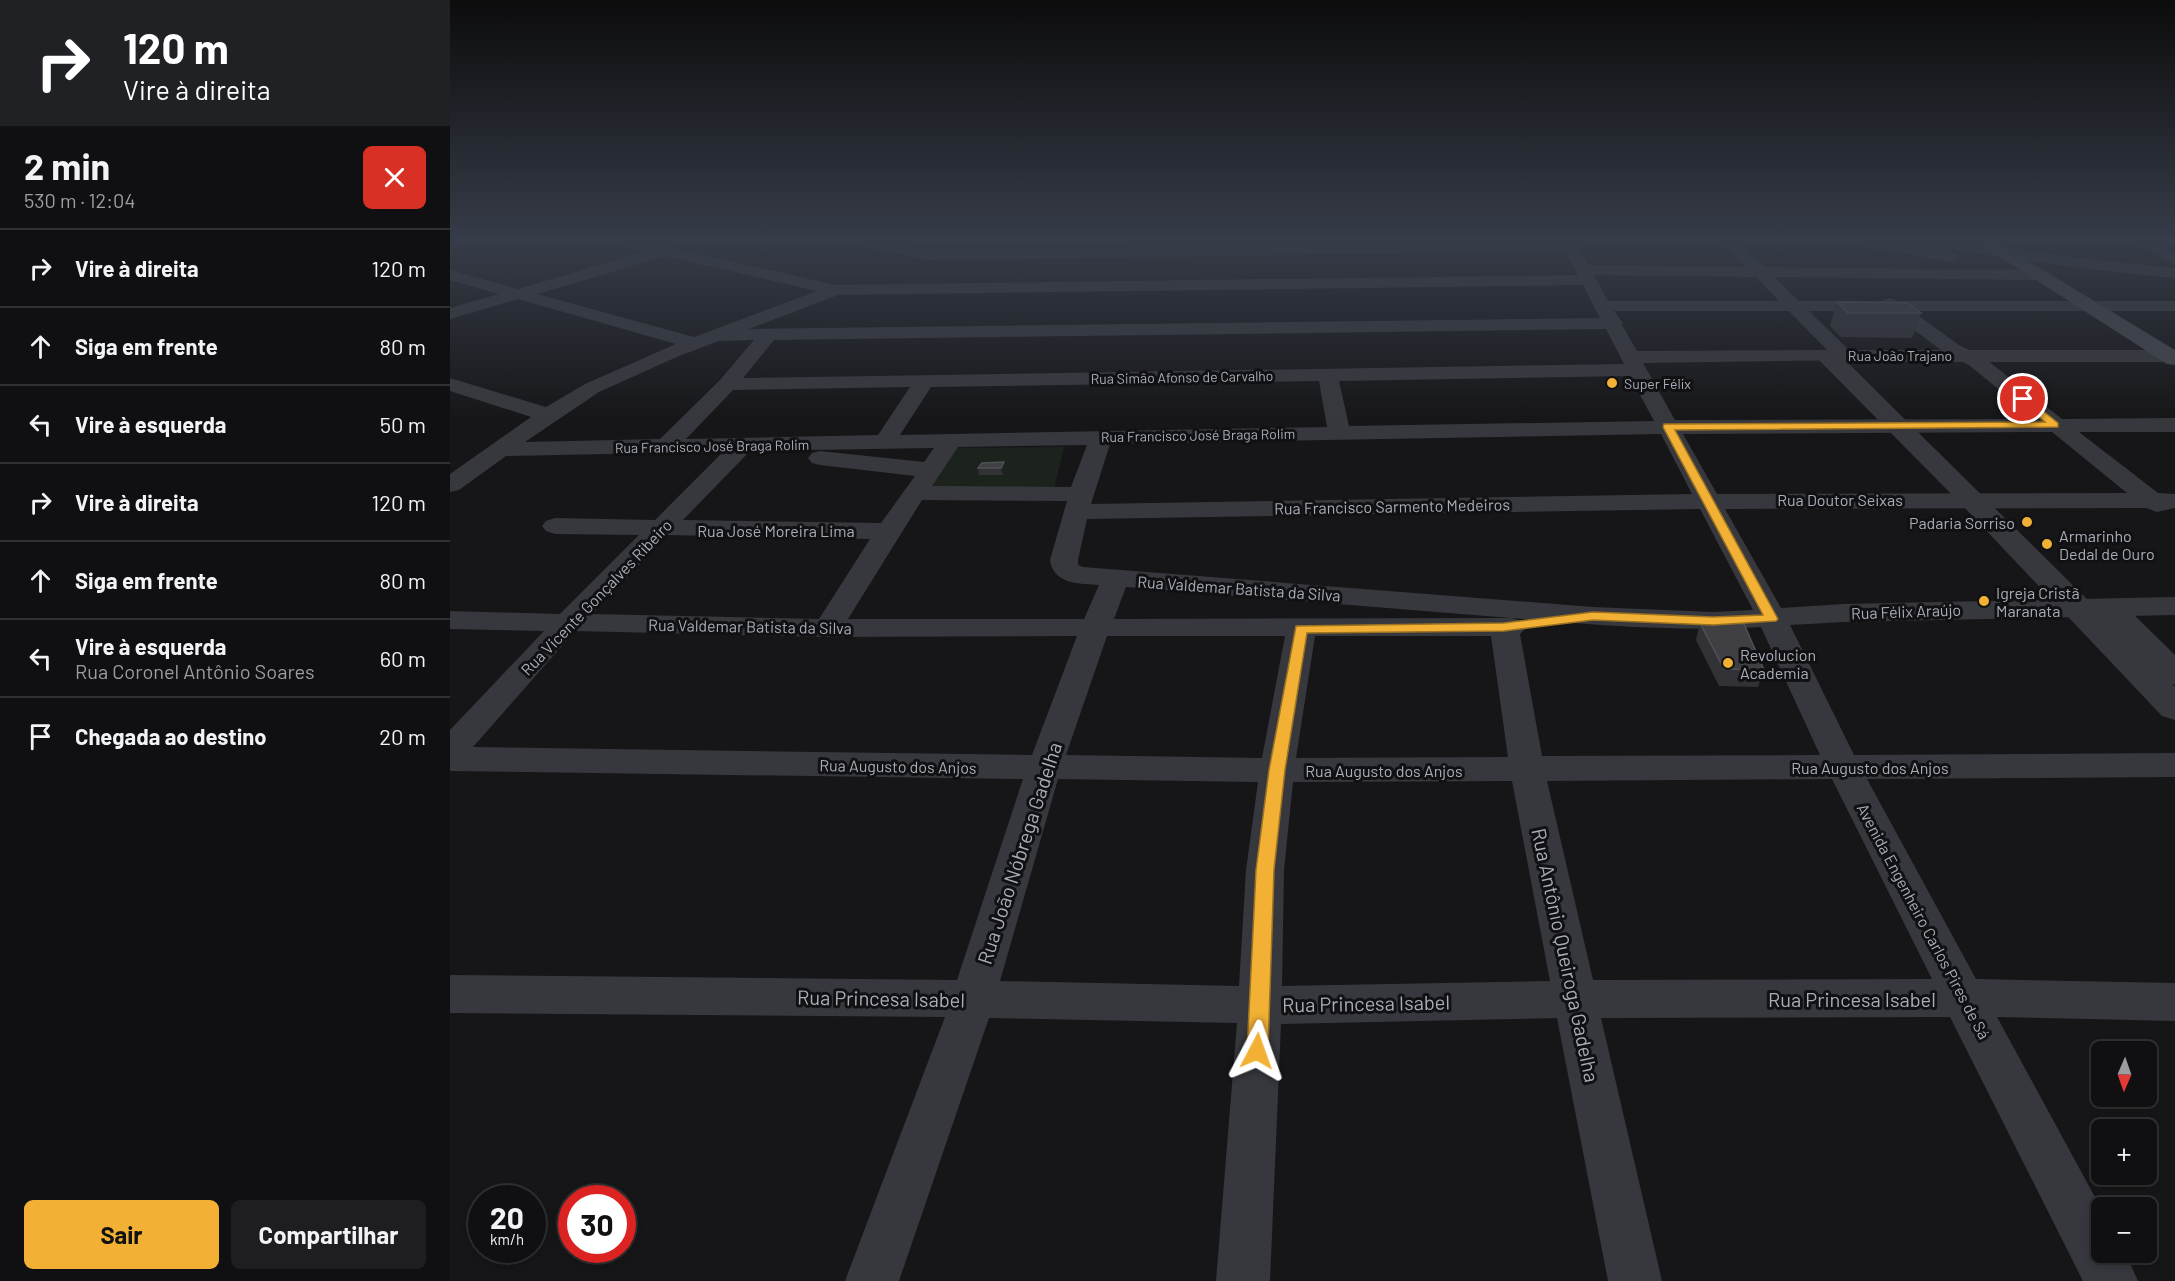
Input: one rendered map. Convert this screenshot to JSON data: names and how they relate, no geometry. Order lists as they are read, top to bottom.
{
  "streets": {
    "street": [
      "Rua João Trajano",
      "Rua Simão Afonso de Carvalho",
      "Rua Francisco José Braga Rolim",
      "Rua Doutor Seixas",
      "Rua Francisco Sarmento Medeiros",
      "Rua José Moreira Lima",
      "Rua Valdemar Batista da Silva",
      "Rua Vicente Gonçalves Ribeiro",
      "Rua Félix Araújo",
      "Rua Augusto dos Anjos",
      "Rua João Nóbrega Gadelha",
      "Avenida Engenheiro Carlos Pires de Sá",
      "Rua Antônio Queiroga Gadelha",
      "Rua Princesa Isabel"
    ]
  },
  "crossings": [
    ["Rua João Trajano", "Rua Simão Afonso de Carvalho"],
    ["Rua João Trajano", "Avenida Engenheiro Carlos Pires de Sá"],
    ["Rua Simão Afonso de Carvalho", "Avenida Engenheiro Carlos Pires de Sá"],
    ["Rua Francisco José Braga Rolim", "Rua Vicente Gonçalves Ribeiro"],
    ["Rua Francisco José Braga Rolim", "Avenida Engenheiro Carlos Pires de Sá"],
    ["Rua Doutor Seixas", "Rua Francisco Sarmento Medeiros"],
    ["Rua Doutor Seixas", "Avenida Engenheiro Carlos Pires de Sá"],
    ["Rua Francisco Sarmento Medeiros", "Avenida Engenheiro Carlos Pires de Sá"],
    ["Rua José Moreira Lima", "Rua Vicente Gonçalves Ribeiro"],
    ["Rua Valdemar Batista da Silva", "Rua Vicente Gonçalves Ribeiro"],
    ["Rua Valdemar Batista da Silva", "Rua Félix Araújo"],
    ["Rua Valdemar Batista da Silva", "Rua João Nóbrega Gadelha"],
    ["Rua Valdemar Batista da Silva", "Avenida Engenheiro Carlos Pires de Sá"],
    ["Rua Félix Araújo", "Avenida Engenheiro Carlos Pires de Sá"],
    ["Rua Augusto dos Anjos", "Rua João Nóbrega Gadelha"],
    ["Rua Augusto dos Anjos", "Avenida Engenheiro Carlos Pires de Sá"],
    ["Rua Augusto dos Anjos", "Rua Antônio Queiroga Gadelha"],
    ["Rua João Nóbrega Gadelha", "Rua Princesa Isabel"],
    ["Avenida Engenheiro Carlos Pires de Sá", "Rua Princesa Isabel"],
    ["Rua Antônio Queiroga Gadelha", "Rua Princesa Isabel"]
  ],
  "places": [
    "Super Félix",
    "Padaria Sorriso",
    "Armarinho Dedal de Ouro",
    "Igreja Cristã Maranata",
    "Revolucion Academia"
  ],
  "north": "bottom",
  "page": {
    "turn": ["120 m", "Vire à direita"],
    "heading": ["2 min", "530 m · 12:04"],
    "list": [
      {
        "name": "Vire à direita",
        "value": "120 m"
      },
      {
        "name": "Siga em frente",
        "value": "80 m"
      },
      {
        "name": "Vire à esquerda",
        "value": "50 m"
      },
      {
        "name": "Vire à direita",
        "value": "120 m"
      },
      {
        "name": "Siga em frente",
        "value": "80 m"
      },
      {
        "name": "Vire à esquerda",
        "note": "Rua Coronel Antônio Soares",
        "value": "60 m"
      },
      {
        "name": "Chegada ao destino",
        "value": "20 m"
      }
    ],
    "map_buttons": ["+", "−"],
    "speed": "20 km/h",
    "limit": "30",
    "buttons": ["Sair", "Compartilhar"]
  }
}
